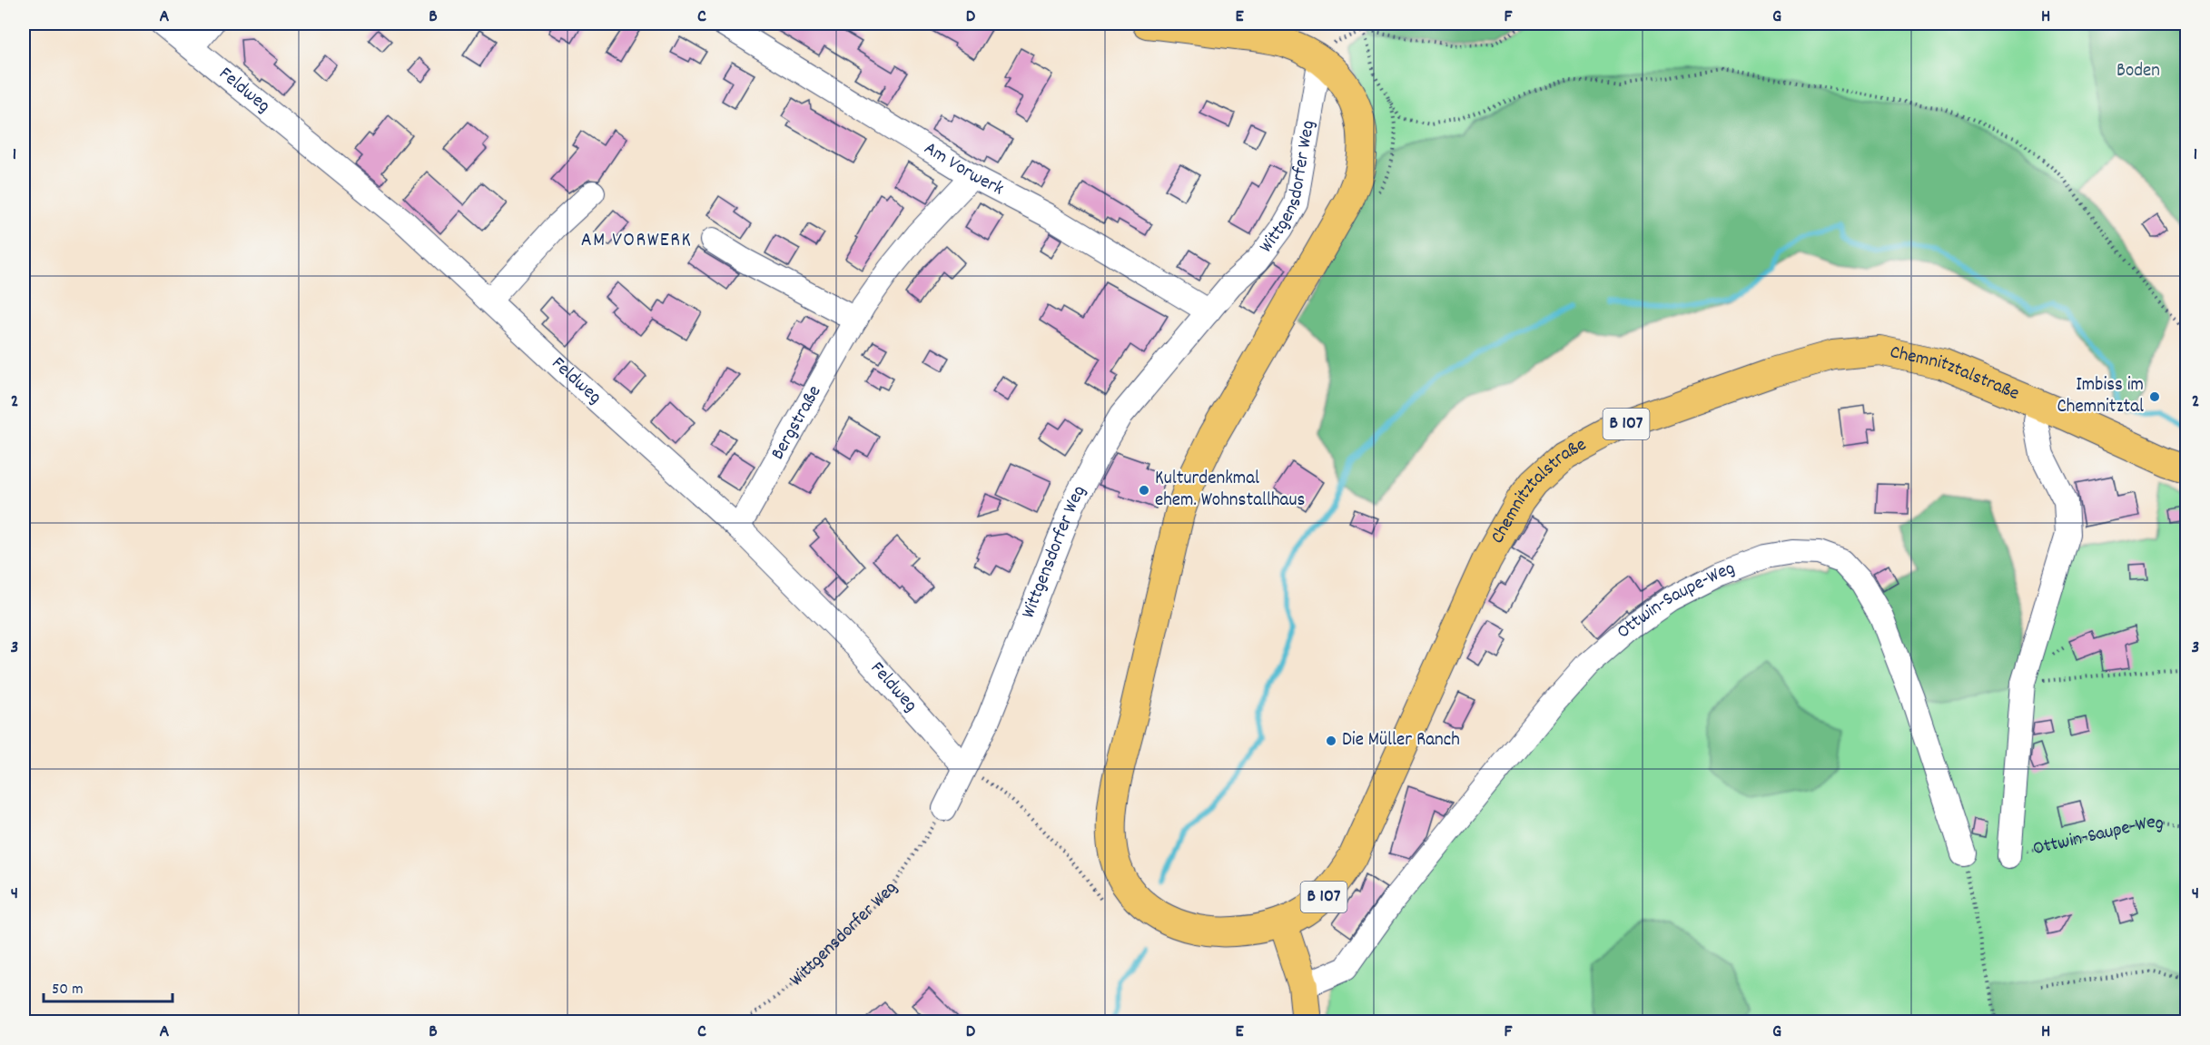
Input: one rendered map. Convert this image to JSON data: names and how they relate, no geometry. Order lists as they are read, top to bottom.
{
  "streets": {
    "main road": ["Chemnitztalstraße", "B 107"],
    "street": [
      "Feldweg",
      "Am Vorwerk",
      "Wittgensdorfer Weg",
      "Bergstraße",
      "Ottwin-Saupe-Weg"
    ]
  },
  "crossings": [
    ["Feldweg", "Wittgensdorfer Weg"],
    ["Feldweg", "Bergstraße"],
    ["Am Vorwerk", "Wittgensdorfer Weg"],
    ["Am Vorwerk", "Bergstraße"],
    ["Wittgensdorfer Weg", "B 107"],
    ["Chemnitztalstraße", "B 107"],
    ["Chemnitztalstraße", "Ottwin-Saupe-Weg"]
  ],
  "districts": ["AM VORWERK"],
  "parks": ["Boden"],
  "places": ["Imbiss im Chemnitztal", "Kulturdenkmal ehem. Wohnstallhaus", "Die Müller Ranch"],
  "scale_bar": "50 m",
  "grid": {
    "columns": [
      "A",
      "B",
      "C",
      "D",
      "E",
      "F",
      "G",
      "H"
    ],
    "rows": [
      "1",
      "2",
      "3",
      "4"
    ]
  }
}
